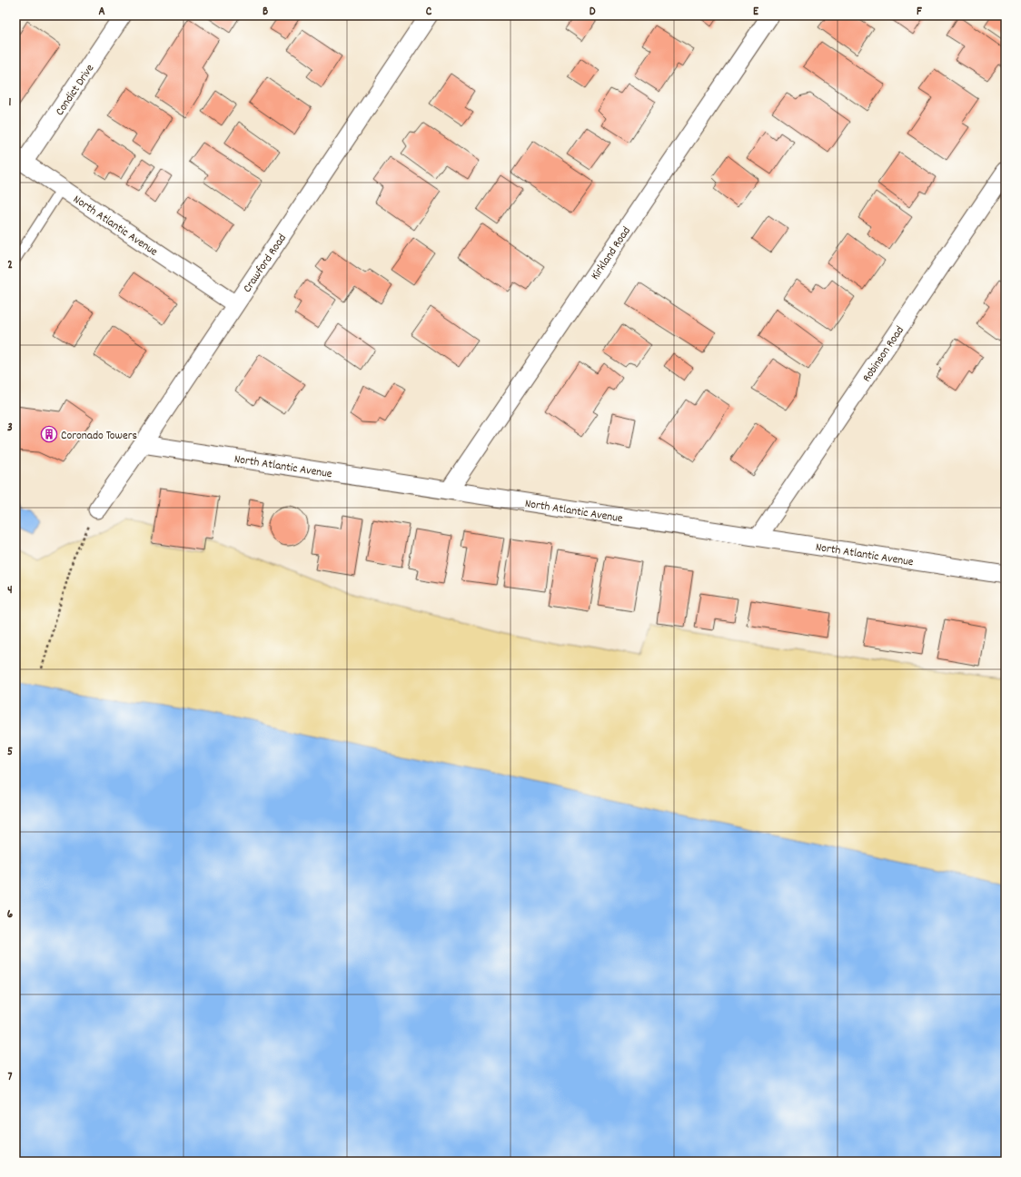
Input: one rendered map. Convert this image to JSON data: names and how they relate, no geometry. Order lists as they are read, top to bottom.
{
  "streets": {
    "street": [
      "Condict Drive",
      "North Atlantic Avenue",
      "Kirkland Road",
      "Crawford Road",
      "Robinson Road"
    ]
  },
  "crossings": [
    ["Condict Drive", "North Atlantic Avenue"],
    ["North Atlantic Avenue", "Kirkland Road"],
    ["North Atlantic Avenue", "Crawford Road"],
    ["North Atlantic Avenue", "Robinson Road"]
  ],
  "places": {
    "building": ["Coronado Towers"]
  },
  "grid": {
    "columns": [
      "A",
      "B",
      "C",
      "D",
      "E",
      "F"
    ],
    "rows": [
      "1",
      "2",
      "3",
      "4",
      "5",
      "6",
      "7"
    ]
  }
}
